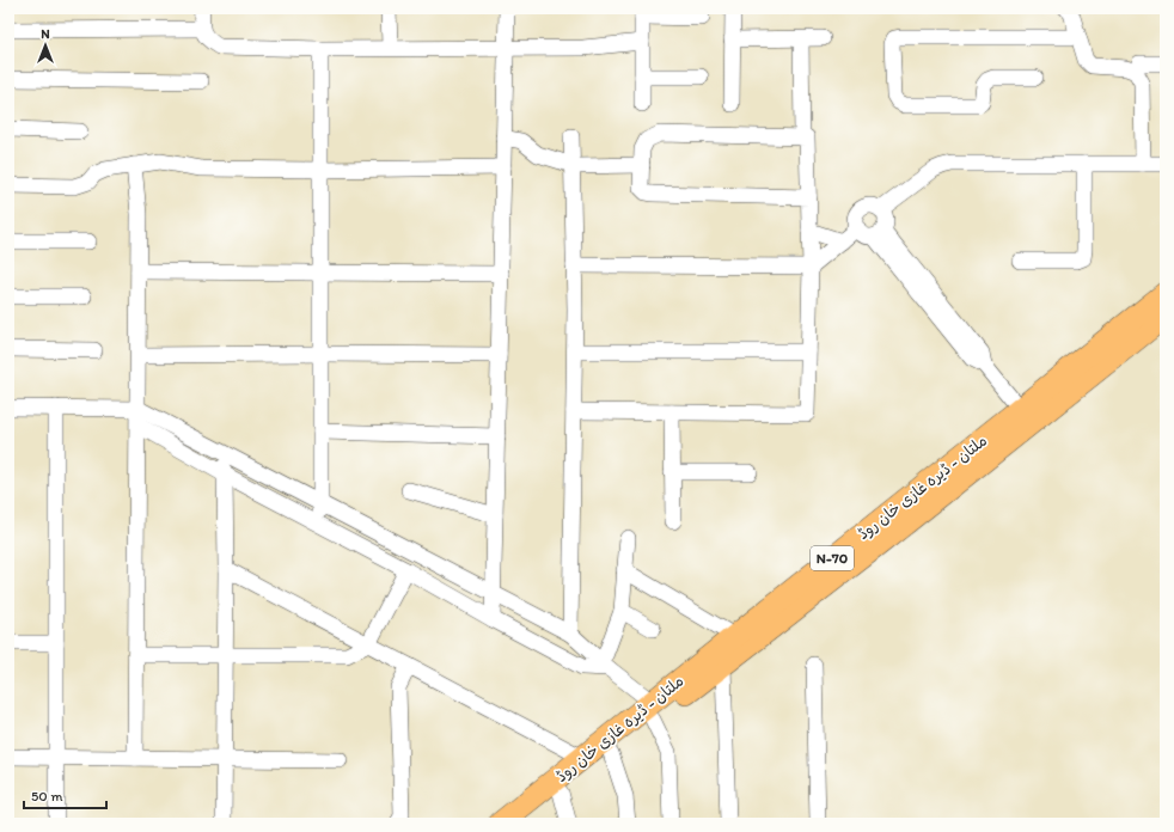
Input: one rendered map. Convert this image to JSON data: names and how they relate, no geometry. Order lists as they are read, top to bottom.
{
  "streets": {
    "highway": ["ملتان - ڈیرہ غازی خان روڈ", "N-70"]
  },
  "scale_bar": "50 m",
  "north": "top"
}
